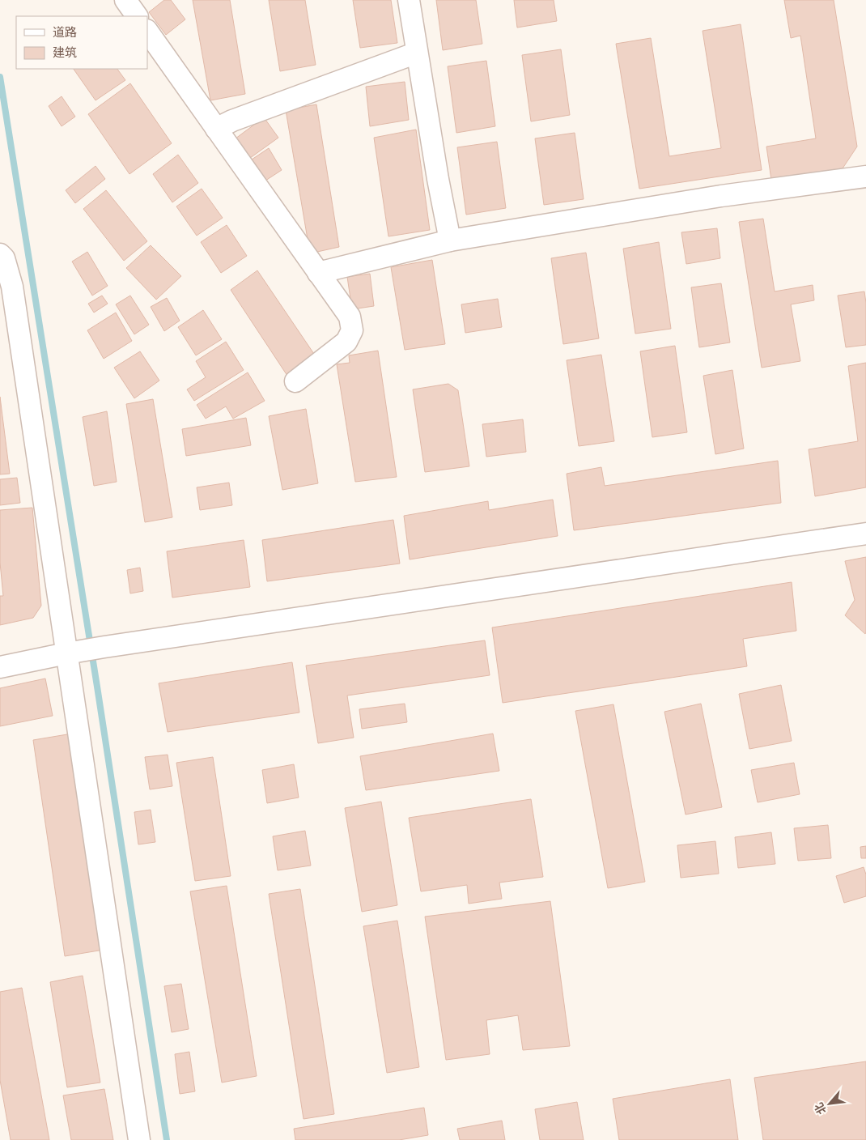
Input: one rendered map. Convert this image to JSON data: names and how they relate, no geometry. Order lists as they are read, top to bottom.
{
  "legend": ["道路", "建筑"],
  "north": "bottom left"
}
